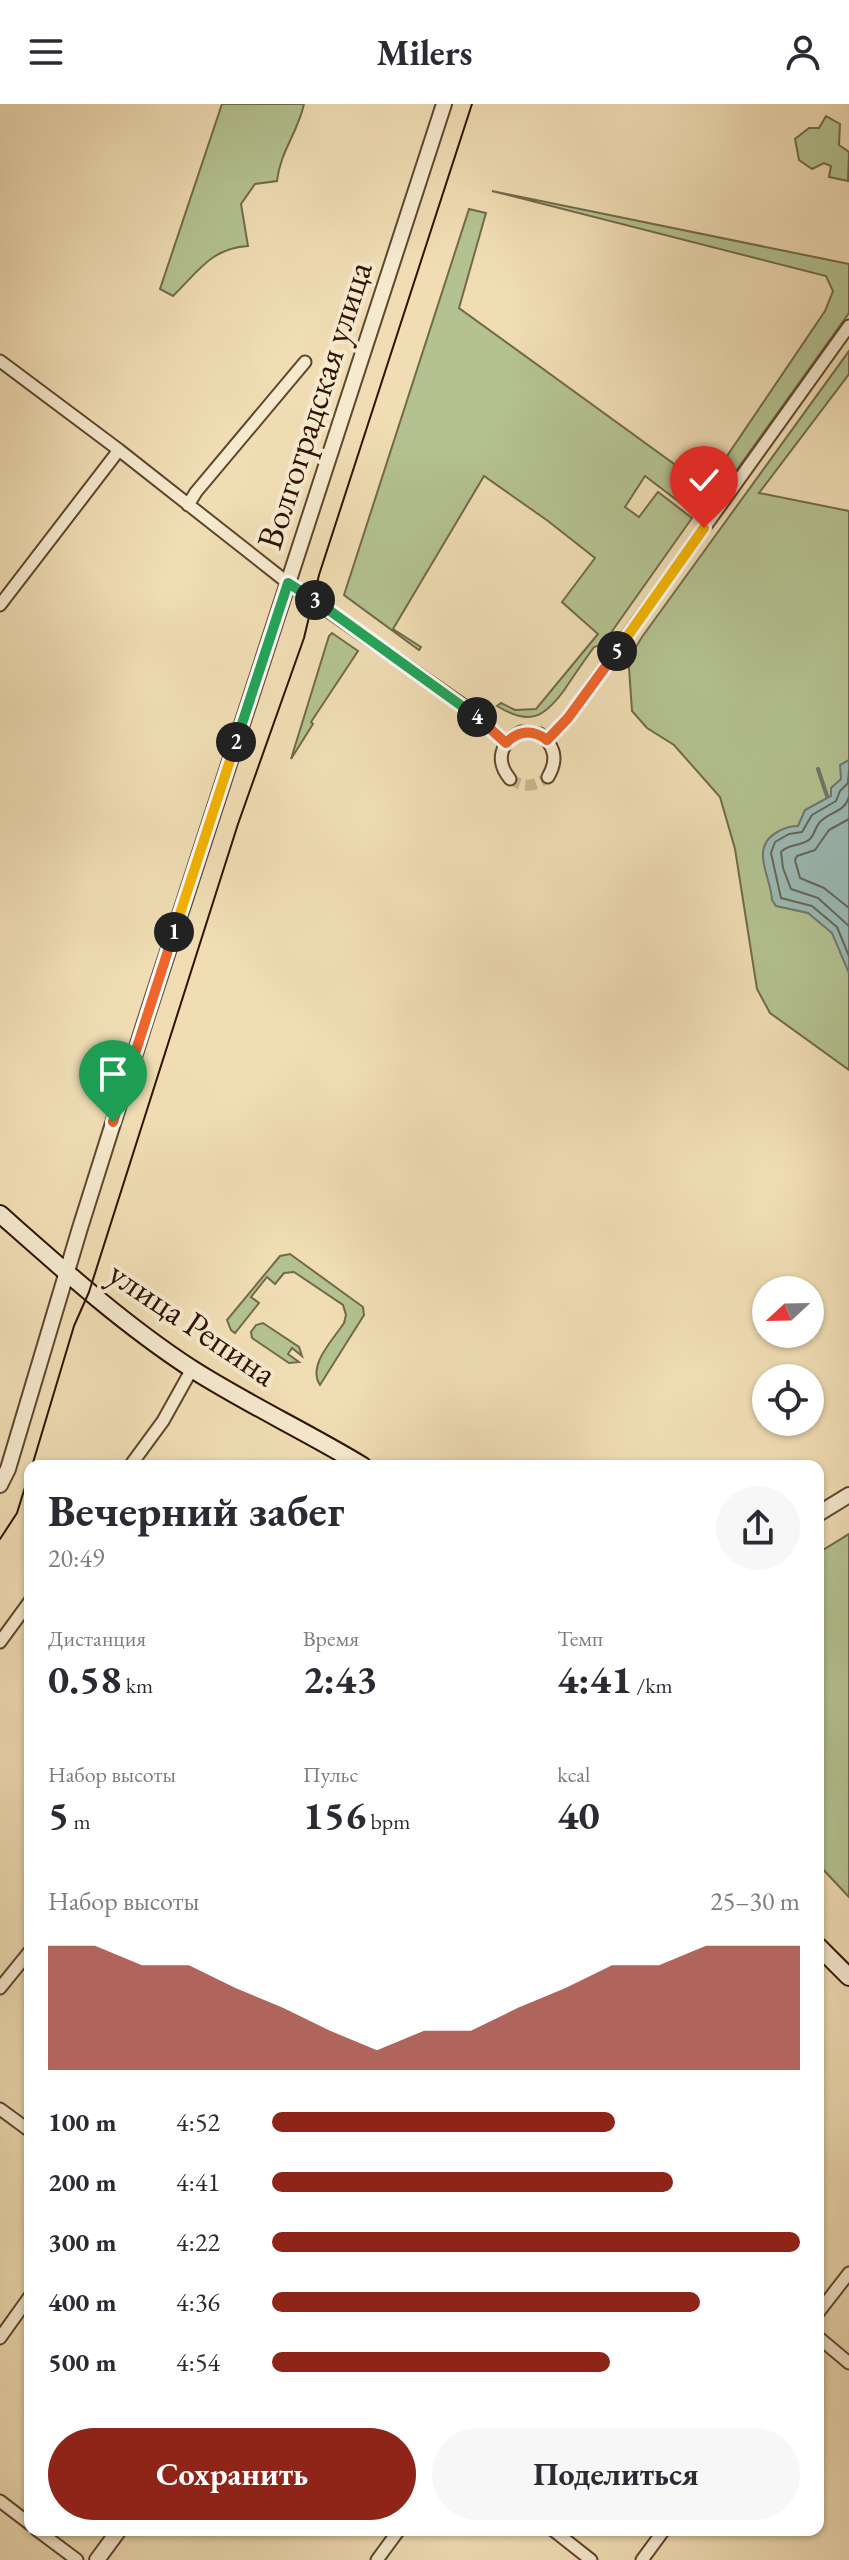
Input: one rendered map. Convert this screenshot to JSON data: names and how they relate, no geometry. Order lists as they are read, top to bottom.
{
  "streets": {
    "main road": ["улица Репина"],
    "street": ["Волгоградская улица"]
  },
  "crossings": [
    ["Волгоградская улица", "улица Репина"]
  ],
  "north": "left",
  "page": {
    "header": "Milers",
    "pins": [
      "3",
      "5",
      "4",
      "2",
      "1"
    ],
    "heading": ["Вечерний забег", "20:49"],
    "stats": [
      ["Дистанция", "0.58 km"],
      ["Время", "2:43"],
      ["Темп", "4:41 /km"],
      ["Набор высоты", "5 m"],
      ["Пульс", "156 bpm"],
      ["kcal", "40"]
    ],
    "chart": ["Набор высоты", "25–30 m"],
    "list": [
      {
        "name": "100 m",
        "note": "4:52"
      },
      {
        "name": "200 m",
        "note": "4:41"
      },
      {
        "name": "300 m",
        "note": "4:22"
      },
      {
        "name": "400 m",
        "note": "4:36"
      },
      {
        "name": "500 m",
        "note": "4:54"
      }
    ],
    "buttons": ["Сохранить", "Поделиться"]
  }
}
